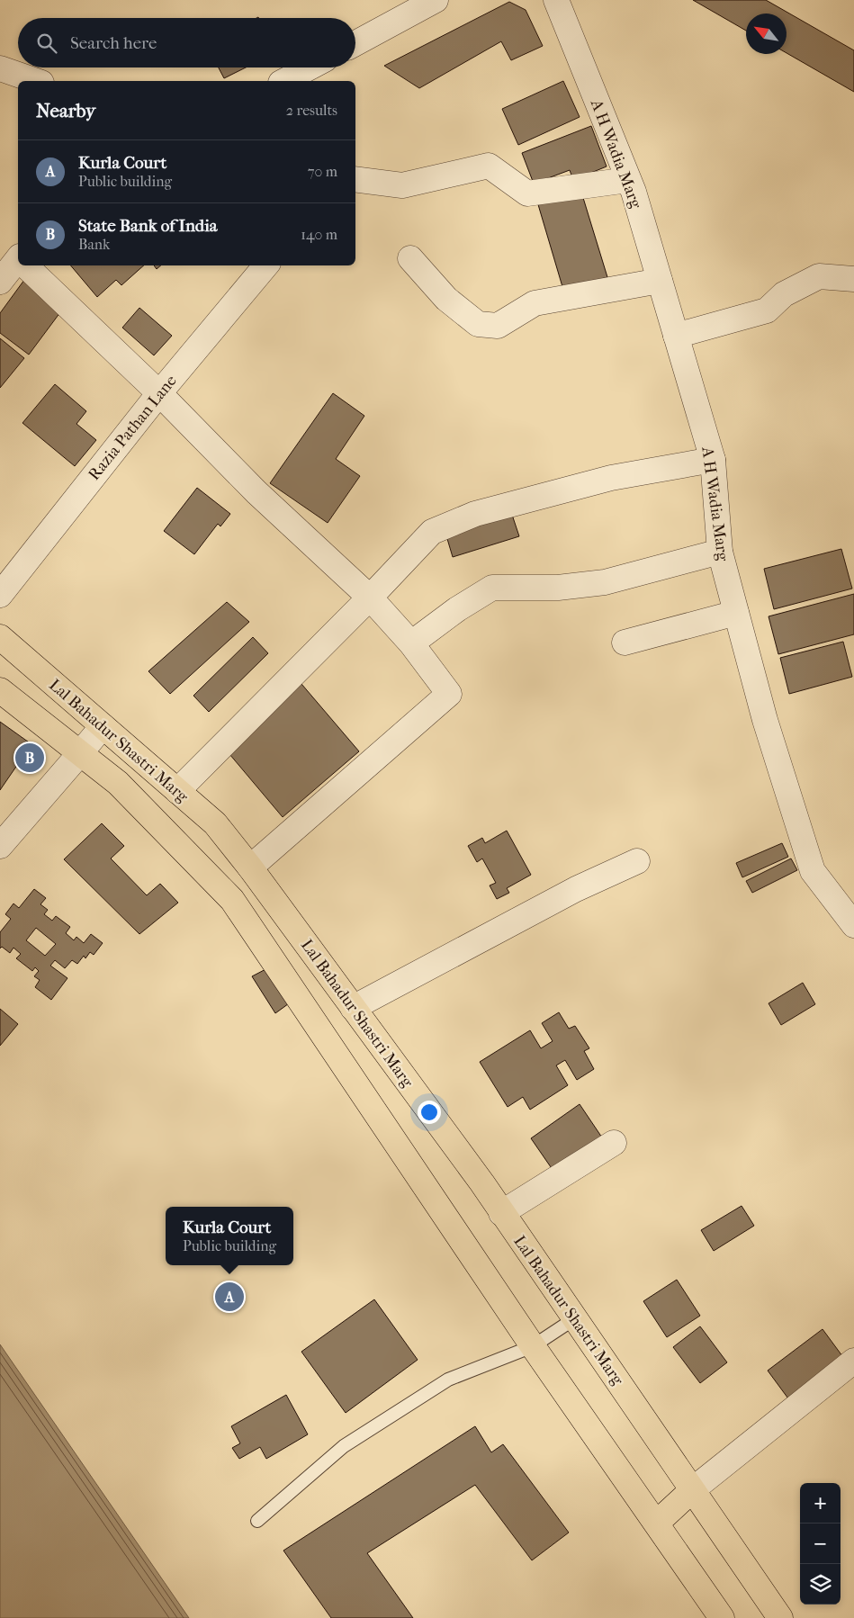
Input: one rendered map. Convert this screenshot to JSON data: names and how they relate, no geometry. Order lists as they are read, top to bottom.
{
  "streets": {
    "main road": ["Lal Bahadur Shastri Marg"],
    "street": ["A H Wadia Marg", "Razia Pathan Lane"]
  },
  "north": "top left",
  "page": {
    "search": "Search here",
    "heading": ["Nearby", "2 results"],
    "list": [
      {
        "mark": "A",
        "name": "Kurla Court",
        "note": "Public building",
        "value": "70 m"
      },
      {
        "mark": "B",
        "name": "State Bank of India",
        "note": "Bank",
        "value": "140 m"
      }
    ],
    "pins": ["B", "A"],
    "popup": ["Kurla Court", "Public building"],
    "map_buttons": ["+", "−"]
  }
}
